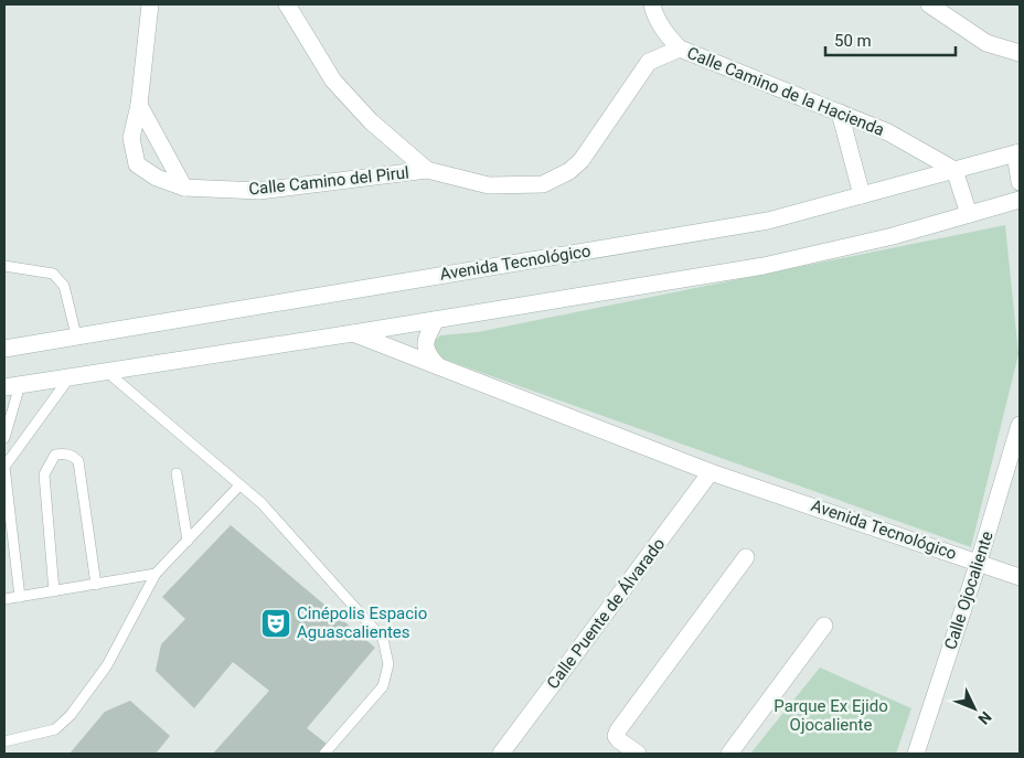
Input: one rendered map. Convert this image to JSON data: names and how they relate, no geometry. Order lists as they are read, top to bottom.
{
  "streets": {
    "street": [
      "Calle Camino de la Hacienda",
      "Calle Camino del Pirul",
      "Avenida Tecnológico",
      "Calle Ojocaliente",
      "Calle Puente de Álvarado"
    ]
  },
  "crossings": [
    ["Calle Camino de la Hacienda", "Calle Camino del Pirul"],
    ["Calle Camino de la Hacienda", "Avenida Tecnológico"],
    ["Avenida Tecnológico", "Calle Ojocaliente"],
    ["Avenida Tecnológico", "Calle Puente de Álvarado"]
  ],
  "parks": ["Parque Ex Ejido Ojocaliente"],
  "places": {
    "theatre": ["Cinépolis Espacio Aguascalientes"]
  },
  "scale_bar": "50 m",
  "north": "bottom right"
}
